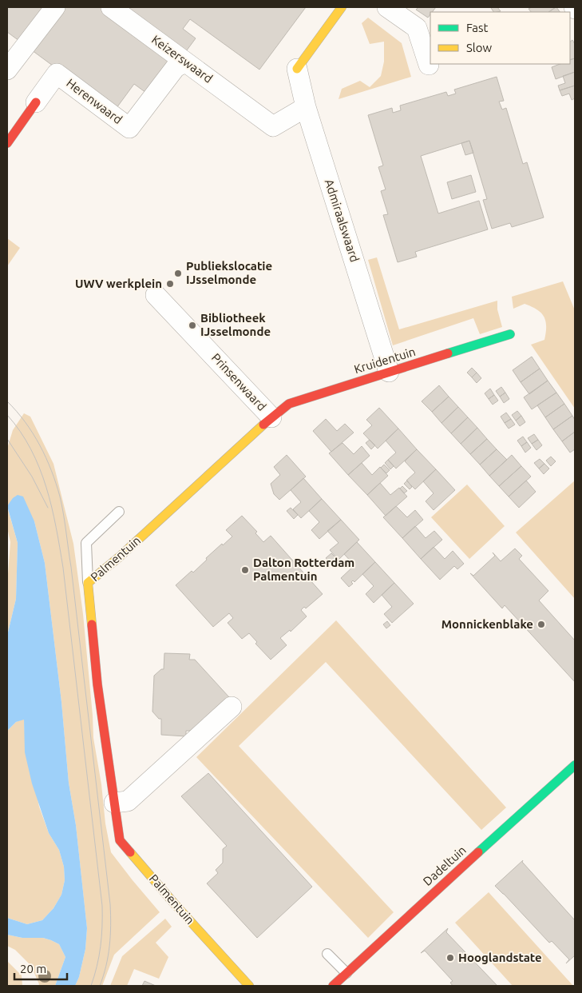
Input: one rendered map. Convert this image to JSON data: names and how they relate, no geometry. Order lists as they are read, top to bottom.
{
  "streets": {
    "street": [
      "Keizerswaard",
      "Herenwaard",
      "Admiraalswaard",
      "Kruidentuin",
      "Prinsenwaard",
      "Palmentuin",
      "Dadeltuin"
    ]
  },
  "crossings": [
    ["Keizerswaard", "Herenwaard"],
    ["Keizerswaard", "Admiraalswaard"],
    ["Admiraalswaard", "Kruidentuin"],
    ["Kruidentuin", "Prinsenwaard"],
    ["Kruidentuin", "Palmentuin"],
    ["Prinsenwaard", "Palmentuin"]
  ],
  "places": [
    "Publiekslocatie IJsselmonde",
    "UWV werkplein",
    "Bibliotheek IJsselmonde",
    "Dalton Rotterdam Palmentuin",
    "Monnickenblake",
    "Hooglandstate"
  ],
  "legend": ["Fast", "Slow"],
  "scale_bar": "20 m"
}
